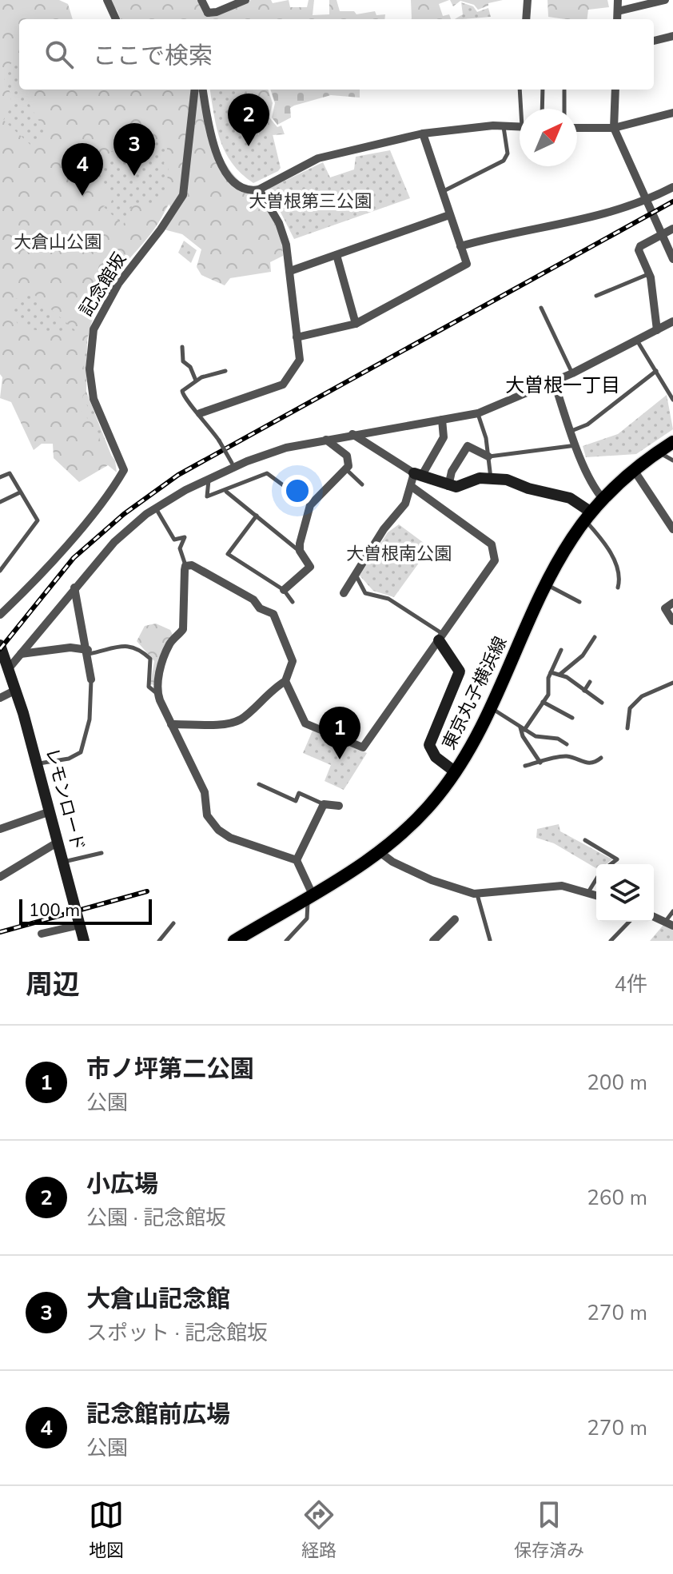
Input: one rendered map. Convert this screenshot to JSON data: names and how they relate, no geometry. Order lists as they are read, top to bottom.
{
  "streets": {
    "main road": ["東京丸子横浜線"],
    "street": ["記念館坂", "レモンロード"]
  },
  "districts": ["大曽根一丁目"],
  "parks": ["大曽根第三公園", "大倉山公園", "大曽根南公園"],
  "scale_bar": "100 m",
  "north": "top right",
  "page": {
    "search": "ここで検索",
    "pins": [
      "2",
      "3",
      "4",
      "1"
    ],
    "scale": "100 m",
    "heading": ["周辺", "4件"],
    "list": [
      {
        "mark": "1",
        "name": "市ノ坪第二公園",
        "note": "公園",
        "value": "200 m"
      },
      {
        "mark": "2",
        "name": "小広場",
        "note": "公園 · 記念館坂",
        "value": "260 m"
      },
      {
        "mark": "3",
        "name": "大倉山記念館",
        "note": "スポット · 記念館坂",
        "value": "270 m"
      },
      {
        "mark": "4",
        "name": "記念館前広場",
        "note": "公園",
        "value": "270 m"
      }
    ],
    "nav": ["地図", "経路", "保存済み"]
  }
}
